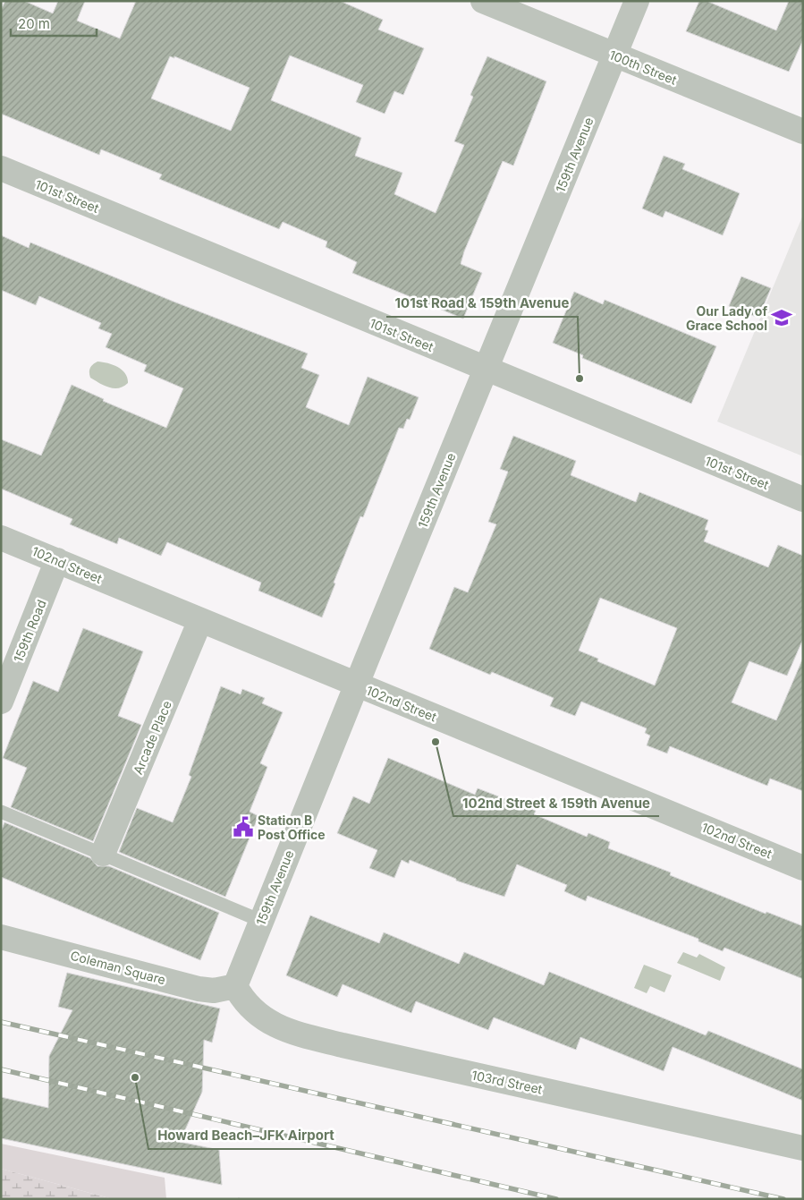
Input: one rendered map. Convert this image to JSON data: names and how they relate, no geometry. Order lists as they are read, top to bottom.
{
  "streets": {
    "street": [
      "100th Street",
      "159th Avenue",
      "101st Street",
      "102nd Street",
      "159th Road",
      "Arcade Place",
      "Coleman Square",
      "103rd Street"
    ]
  },
  "crossings": [
    ["100th Street", "159th Avenue"],
    ["159th Avenue", "101st Street"],
    ["159th Avenue", "102nd Street"],
    ["159th Avenue", "Coleman Square"],
    ["159th Avenue", "103rd Street"],
    ["102nd Street", "159th Road"],
    ["102nd Street", "Arcade Place"],
    ["Coleman Square", "103rd Street"]
  ],
  "places": {
    "school or university": ["Our Lady of Grace School"],
    "other": ["101st Road & 159th Avenue", "102nd Street & 159th Avenue", "Howard Beach–JFK Airport"],
    "public building": ["Station B Post Office"]
  },
  "scale_bar": "20 m"
}
